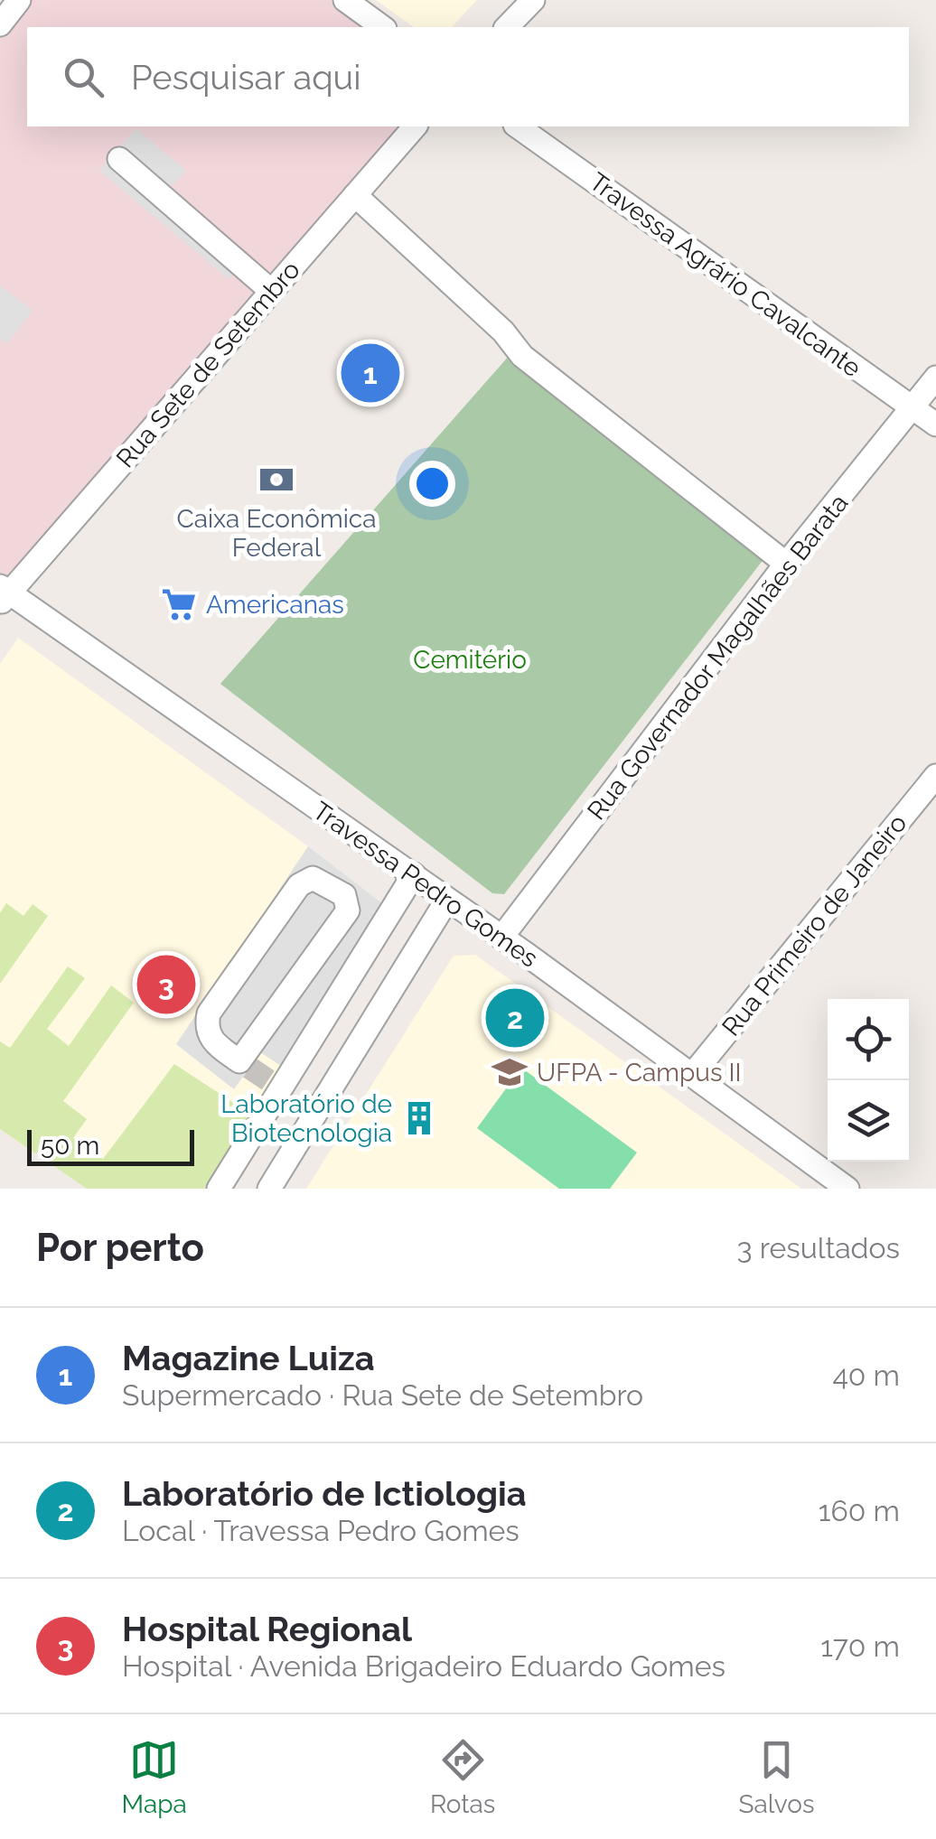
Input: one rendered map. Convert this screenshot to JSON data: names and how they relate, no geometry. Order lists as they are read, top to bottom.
{
  "streets": {
    "street": [
      "Travessa Agrário Cavalcante",
      "Rua Sete de Setembro",
      "Rua Governador Magalhães Barata",
      "Travessa Pedro Gomes",
      "Rua Primeiro de Janeiro"
    ]
  },
  "crossings": [
    ["Travessa Agrário Cavalcante", "Rua Governador Magalhães Barata"],
    ["Rua Sete de Setembro", "Travessa Pedro Gomes"],
    ["Rua Governador Magalhães Barata", "Travessa Pedro Gomes"],
    ["Travessa Pedro Gomes", "Rua Primeiro de Janeiro"]
  ],
  "parks": ["Cemitério"],
  "places": {
    "bank": ["Caixa Econômica Federal"],
    "supermarket": ["Americanas"],
    "school or university": ["UFPA - Campus II"],
    "building": ["Laboratório de Biotecnologia"]
  },
  "scale_bar": "50 m",
  "page": {
    "search": "Pesquisar aqui",
    "pins": ["1", "3", "2"],
    "scale": "50 m",
    "heading": ["Por perto", "3 resultados"],
    "list": [
      {
        "mark": "1",
        "name": "Magazine Luiza",
        "note": "Supermercado · Rua Sete de Setembro",
        "value": "40 m"
      },
      {
        "mark": "2",
        "name": "Laboratório de Ictiologia",
        "note": "Local · Travessa Pedro Gomes",
        "value": "160 m"
      },
      {
        "mark": "3",
        "name": "Hospital Regional",
        "note": "Hospital · Avenida Brigadeiro Eduardo Gomes",
        "value": "170 m"
      }
    ],
    "nav": ["Mapa", "Rotas", "Salvos"]
  }
}
